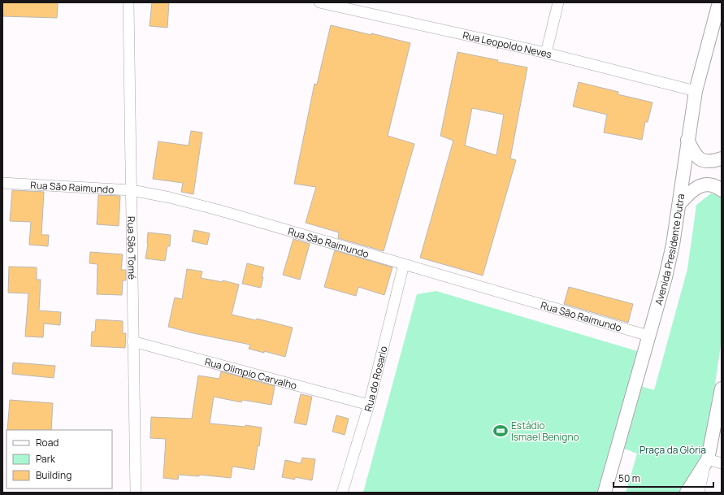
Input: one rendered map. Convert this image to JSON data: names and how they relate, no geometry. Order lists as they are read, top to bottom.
{
  "streets": {
    "street": [
      "Rua Leopoldo Neves",
      "Rua São Raimundo",
      "Rua São Tomé",
      "Avenida Presidente Dutra",
      "Rua Olimpio Carvalho",
      "Rua do Rosario"
    ]
  },
  "crossings": [
    ["Rua Leopoldo Neves", "Avenida Presidente Dutra"],
    ["Rua São Raimundo", "Rua São Tomé"],
    ["Rua São Raimundo", "Avenida Presidente Dutra"],
    ["Rua São Raimundo", "Rua do Rosario"],
    ["Rua São Tomé", "Rua Olimpio Carvalho"],
    ["Rua Olimpio Carvalho", "Rua do Rosario"]
  ],
  "parks": ["Praça da Glória"],
  "places": {
    "sports": ["Estádio Ismael Benigno"]
  },
  "legend": ["Road", "Park", "Building"],
  "scale_bar": "50 m"
}
